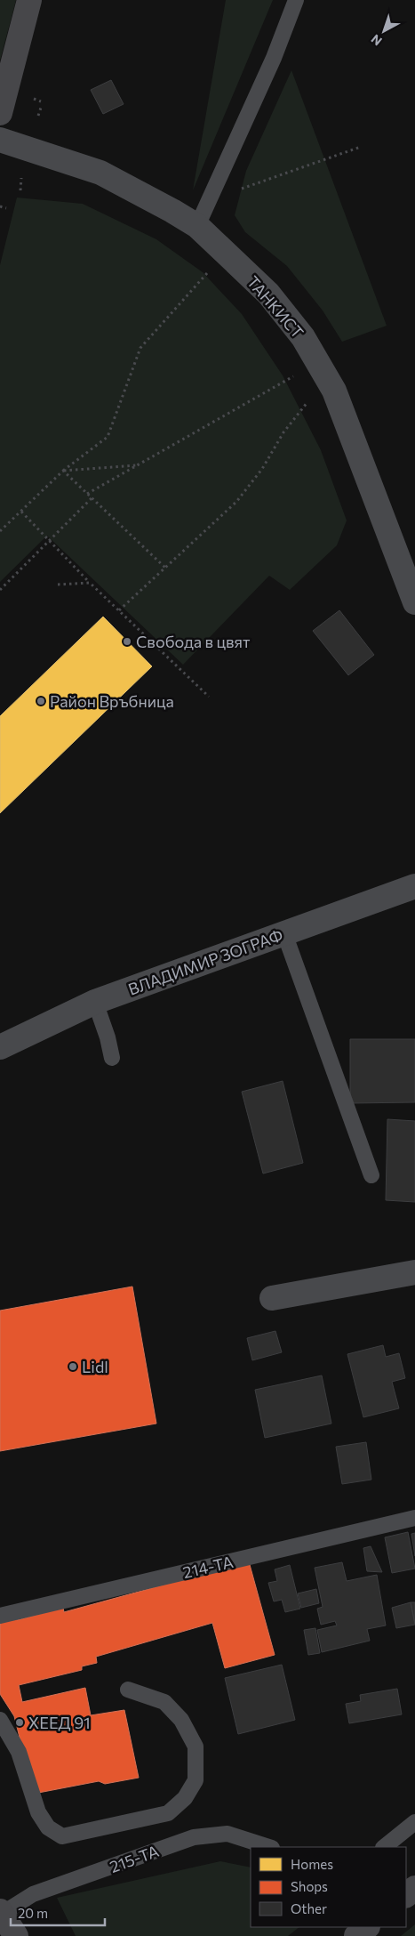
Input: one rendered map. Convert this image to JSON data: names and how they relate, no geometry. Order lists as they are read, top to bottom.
{
  "streets": {
    "street": ["ТАНКИСТ", "ВЛАДИМИР ЗОГРАФ"],
    "lane": ["214-ТА", "215-ТА"]
  },
  "places": [
    "Свобода в цвят",
    "Район Връбница",
    "Lidl",
    "ХЕЕД 91"
  ],
  "legend": ["Homes", "Shops", "Other"],
  "scale_bar": "20 m",
  "north": "bottom left"
}
